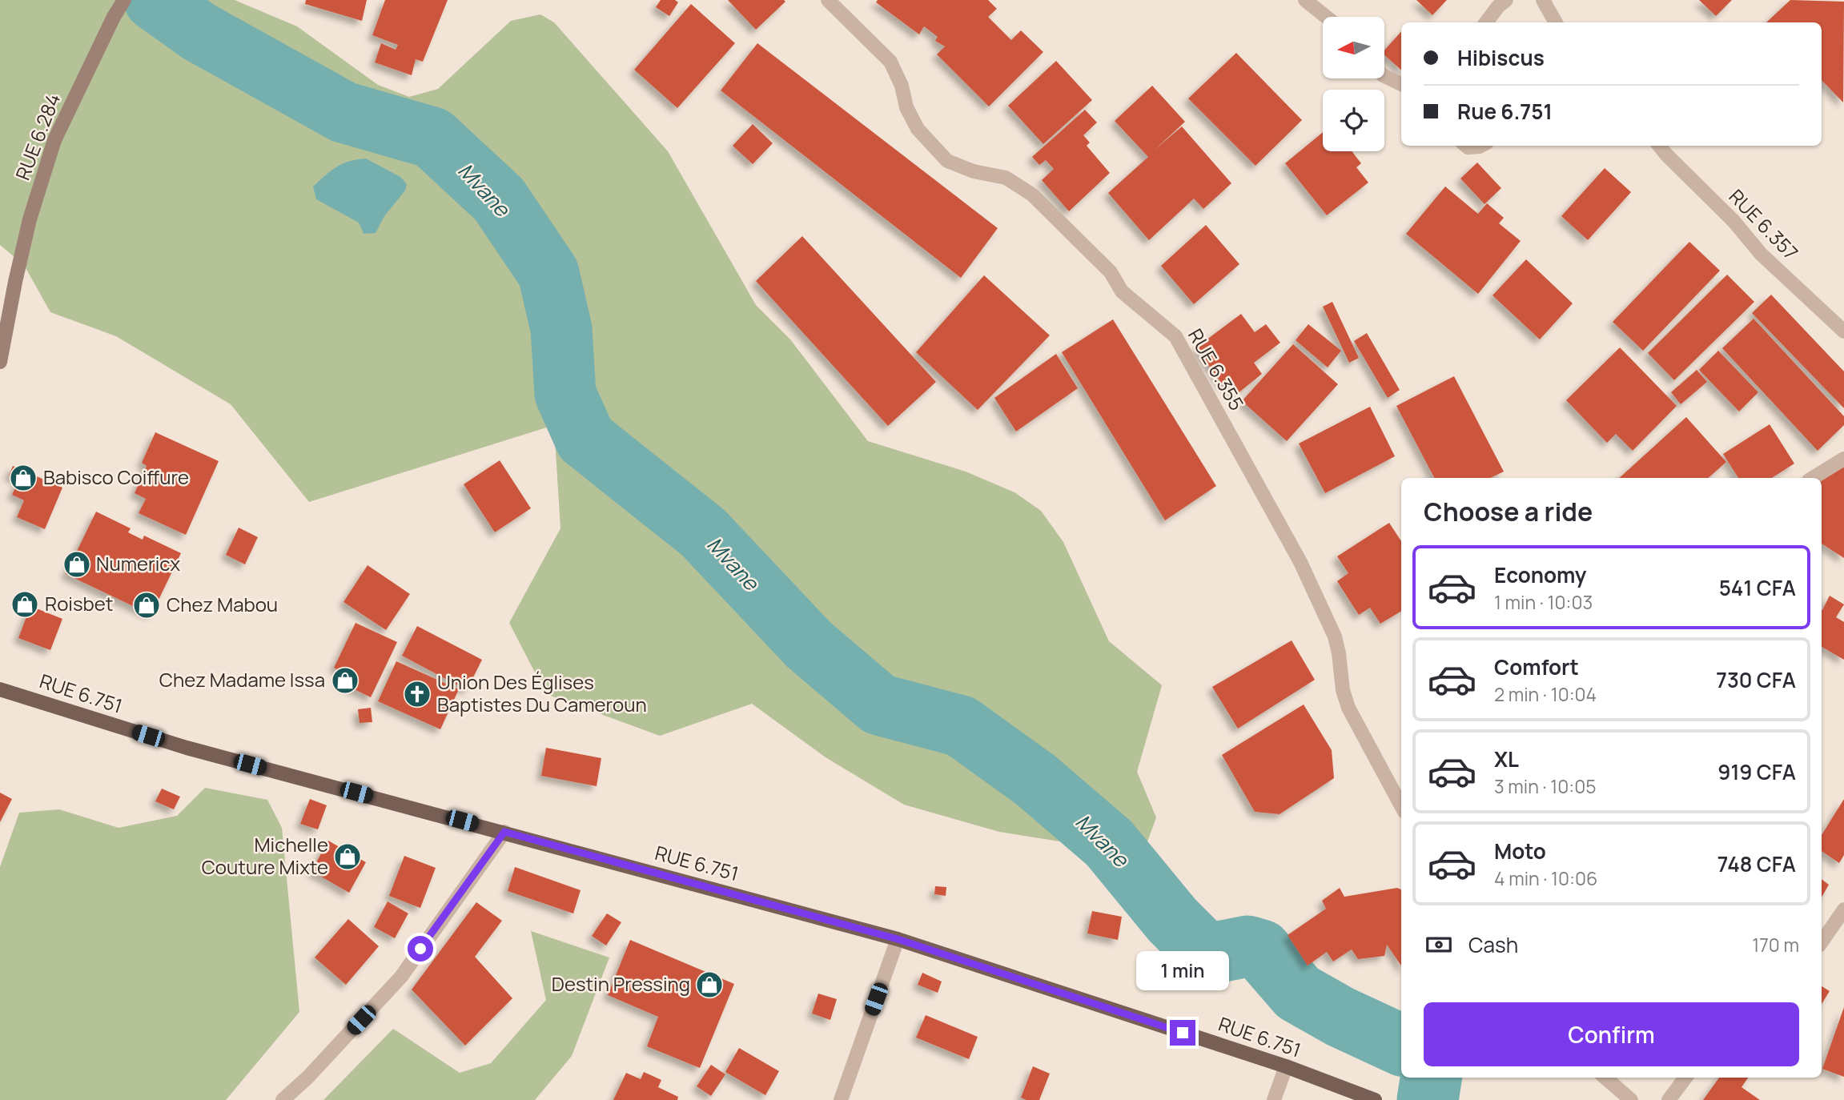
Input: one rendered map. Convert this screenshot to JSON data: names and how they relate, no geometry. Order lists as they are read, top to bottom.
{
  "streets": {
    "main road": ["RUE 6.751"],
    "street": ["RUE 6.284", "RUE 6.357", "RUE 6.355"]
  },
  "water": ["Mvane"],
  "places": {
    "shop": [
      "Babisco Coiffure",
      "Numericx",
      "Roisbet",
      "Chez Mabou",
      "Chez Madame Issa",
      "Michelle Couture Mixte",
      "Destin Pressing"
    ],
    "church": ["Union Des Églises Baptistes Du Cameroun"]
  },
  "north": "left",
  "page": {
    "banner": ["Hibiscus", "Rue 6.751"],
    "heading": "Choose a ride",
    "list": [
      {
        "name": "Economy",
        "note": "1 min · 10:03",
        "value": "541 CFA"
      },
      {
        "name": "Comfort",
        "note": "2 min · 10:04",
        "value": "730 CFA"
      },
      {
        "name": "XL",
        "note": "3 min · 10:05",
        "value": "919 CFA"
      },
      {
        "name": "Moto",
        "note": "4 min · 10:06",
        "value": "748 CFA"
      }
    ],
    "pay": ["Cash", "170 m"],
    "bubble": "1 min",
    "buttons": "Confirm"
  }
}
